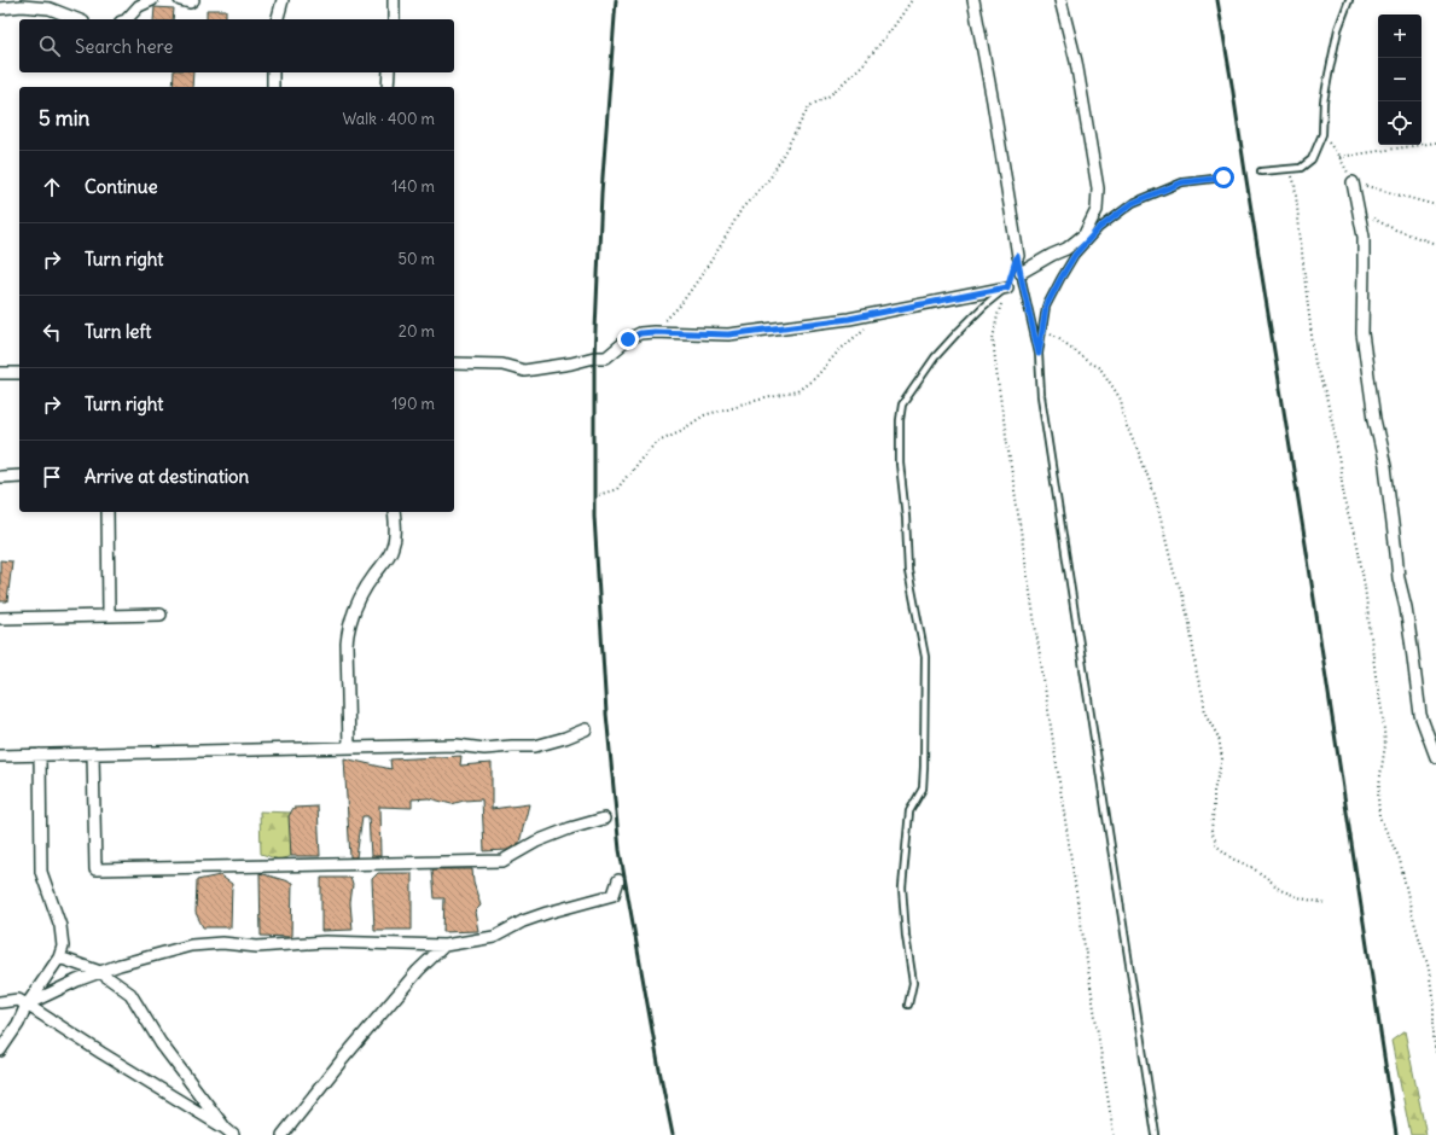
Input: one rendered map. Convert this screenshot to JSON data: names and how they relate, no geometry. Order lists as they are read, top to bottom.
{
  "page": {
    "map_buttons": ["+", "−"],
    "search": "Search here",
    "heading": ["5 min", "Walk · 400 m"],
    "list": [
      ["Continue", "140 m"],
      ["Turn right", "50 m"],
      ["Turn left", "20 m"],
      ["Turn right", "190 m"],
      "Arrive at destination"
    ]
  }
}
